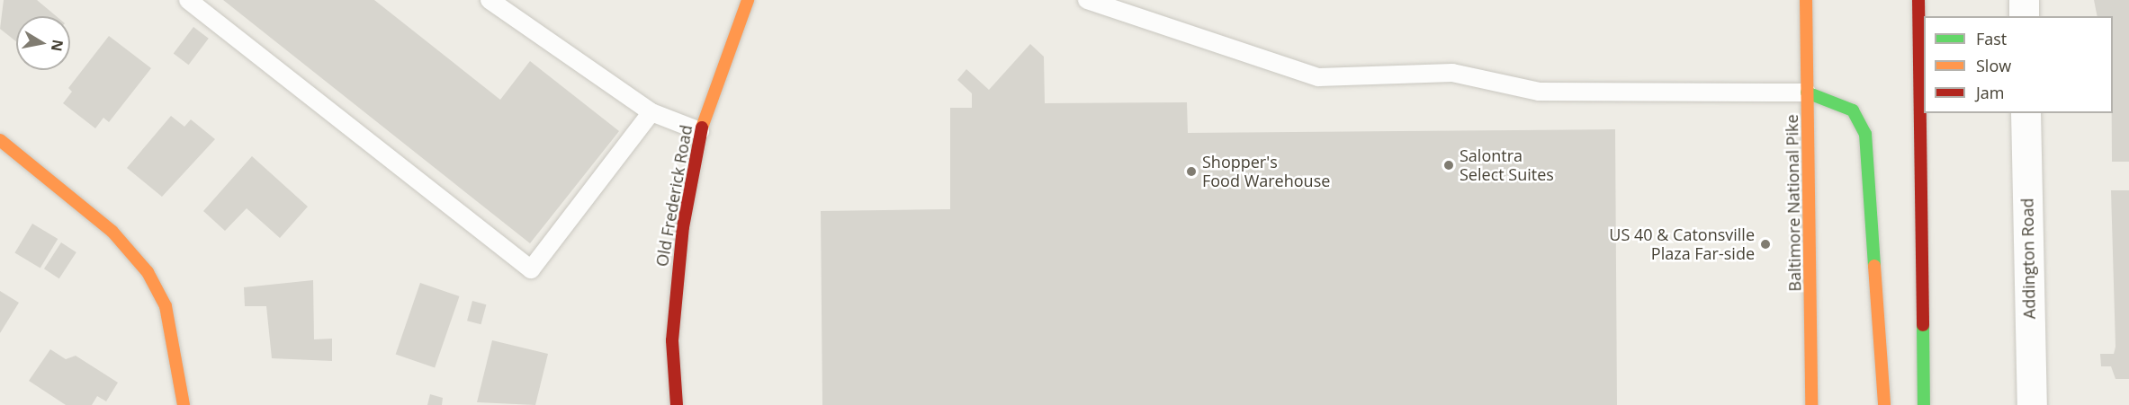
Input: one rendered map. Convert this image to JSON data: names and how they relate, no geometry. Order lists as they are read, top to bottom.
{
  "streets": {
    "main road": ["Old Frederick Road", "Baltimore National Pike"],
    "street": ["Addington Road"]
  },
  "places": ["Salontra Select Suites", "Shopper's Food Warehouse", "US 40 & Catonsville Plaza Far-side"],
  "legend": ["Fast", "Slow", "Jam"],
  "north": "right"
}
